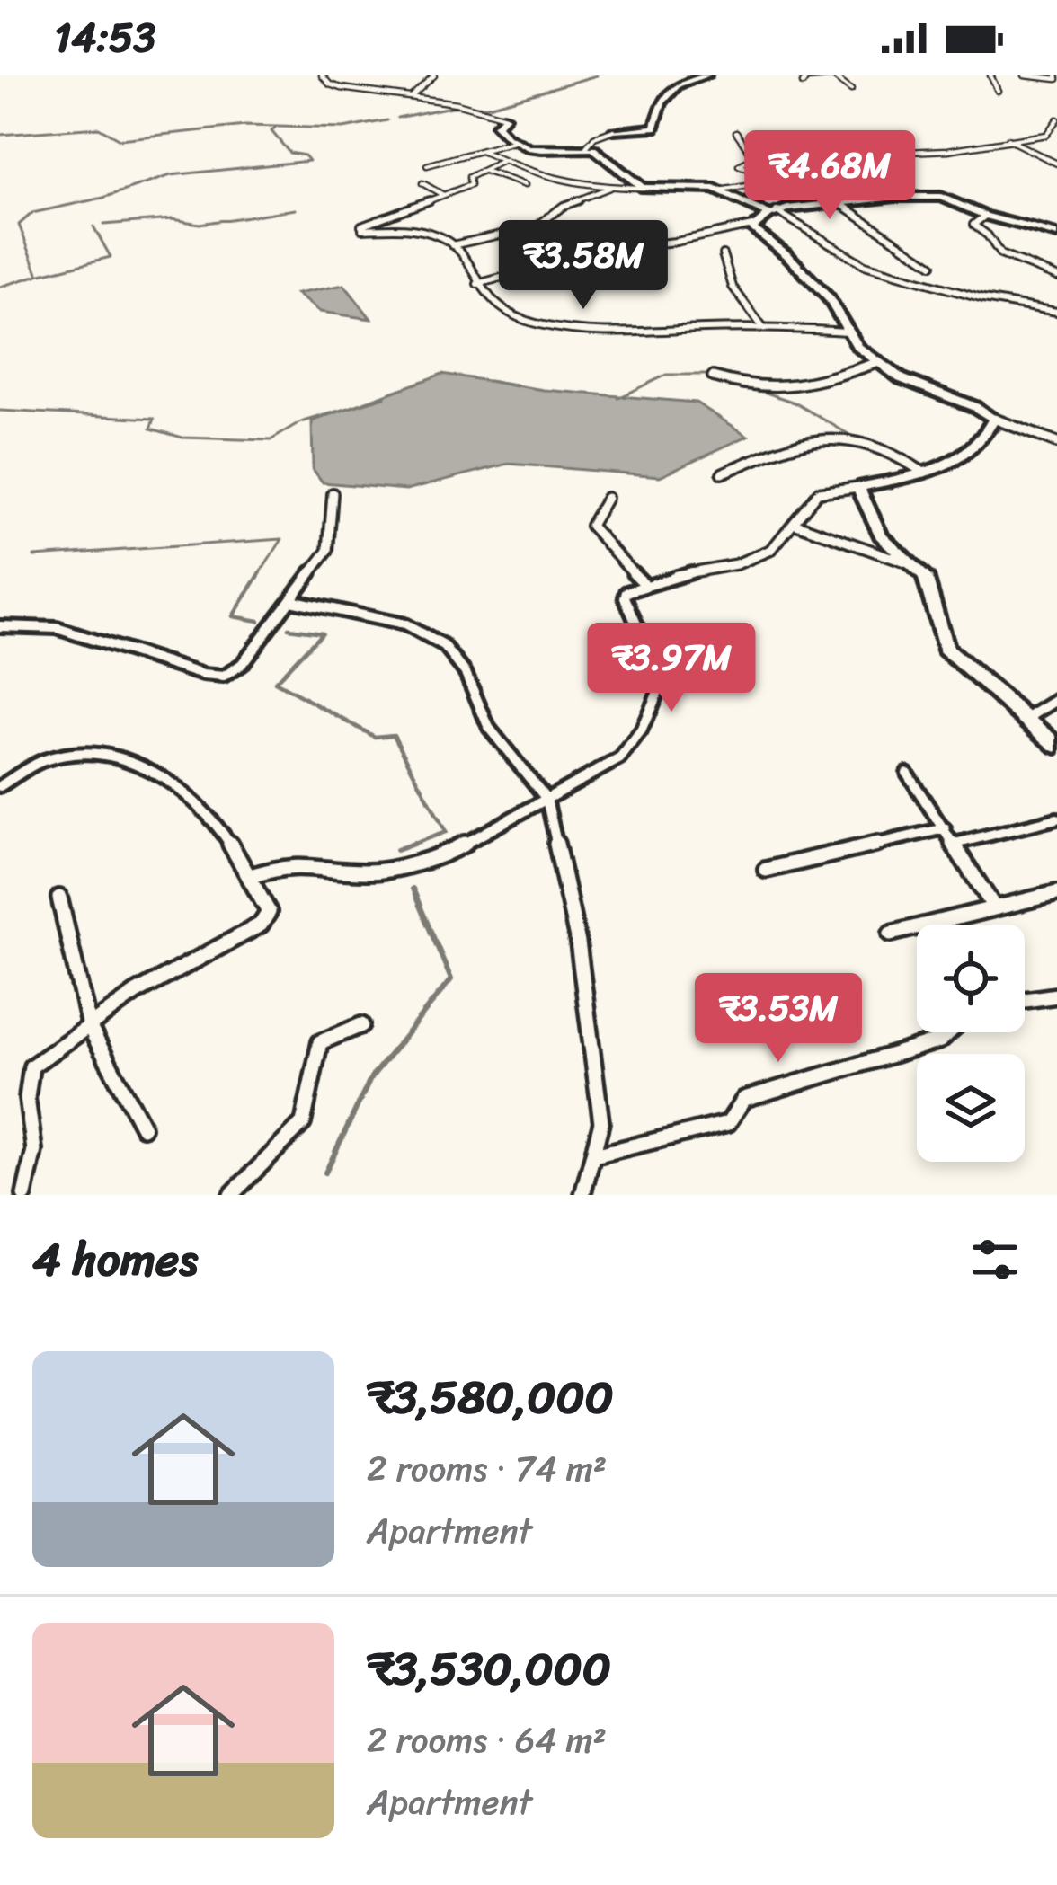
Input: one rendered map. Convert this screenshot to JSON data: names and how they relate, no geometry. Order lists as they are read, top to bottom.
{
  "page": {
    "status": "14:53",
    "price": [
      "₹4.68M",
      "₹3.58M",
      "₹3.97M",
      "₹3.53M"
    ],
    "heading": "4 homes",
    "list": [
      {
        "name": "₹3,580,000",
        "note": "2 rooms · 74 m² · Apartment"
      },
      {
        "name": "₹3,530,000",
        "note": "2 rooms · 64 m² · Apartment"
      }
    ]
  }
}
